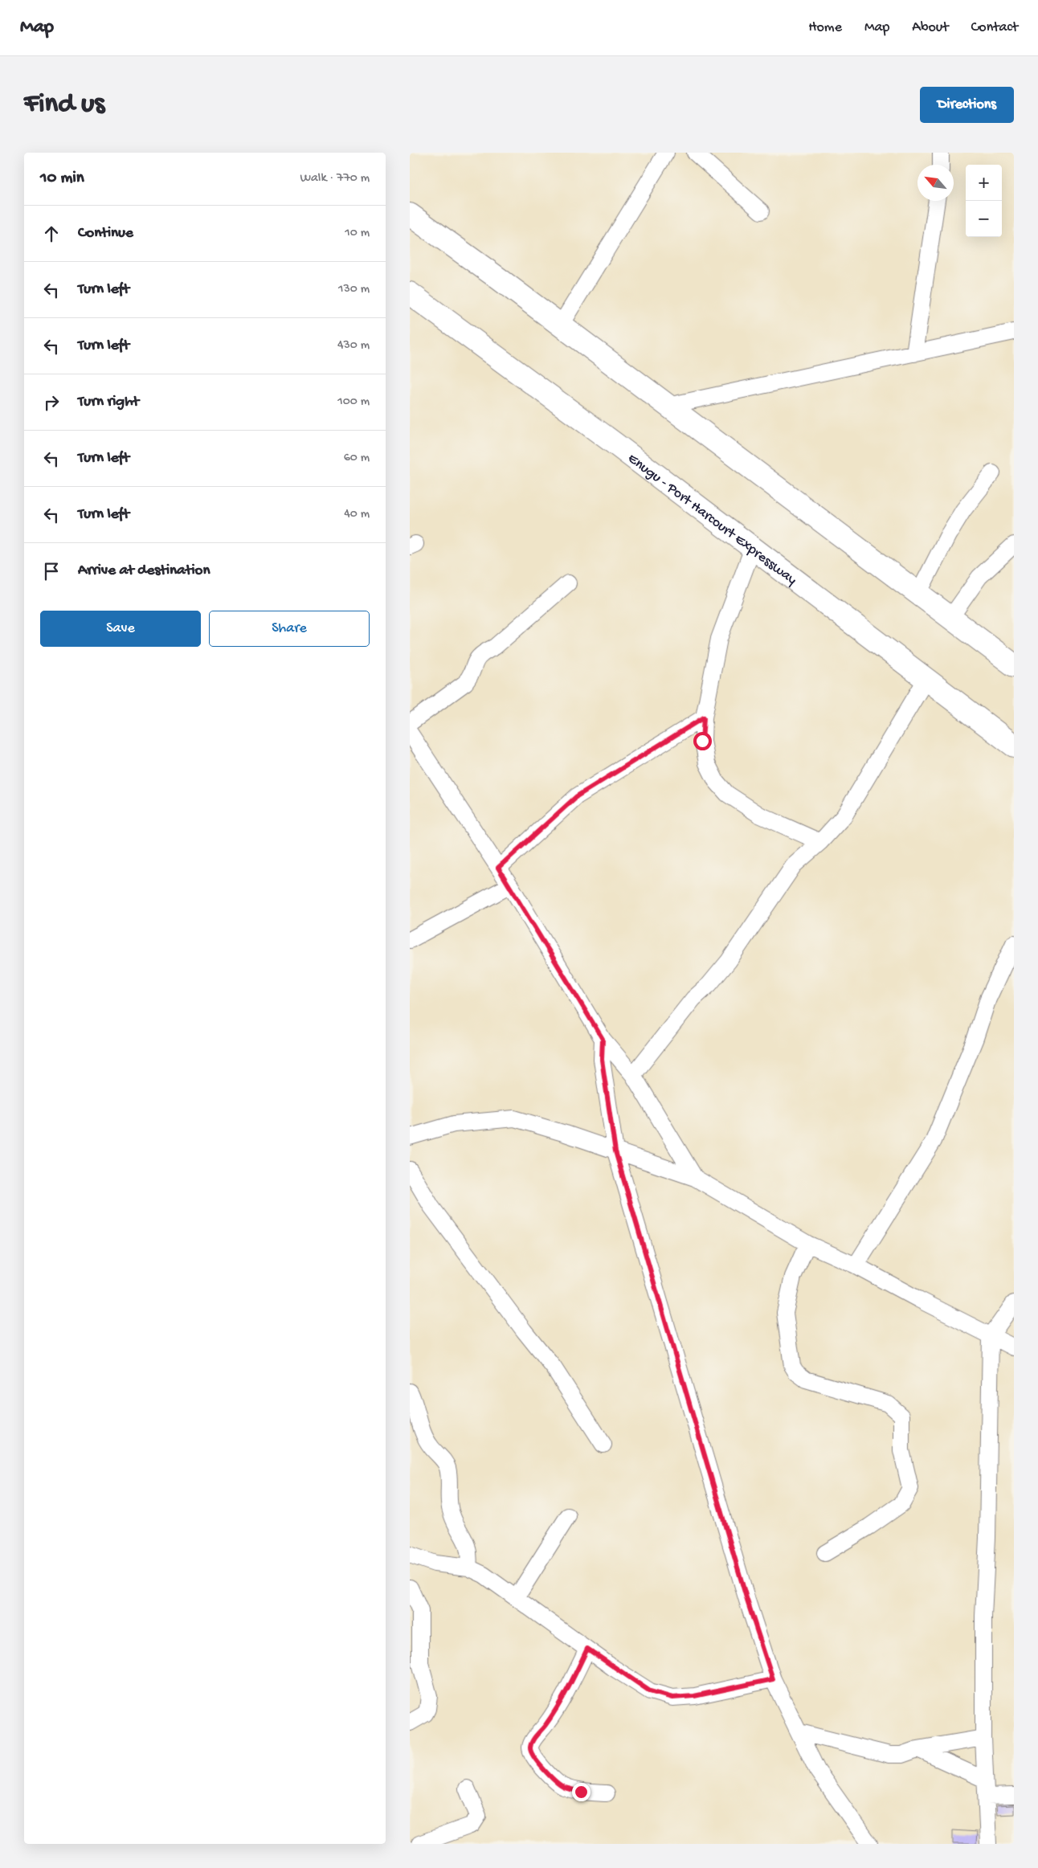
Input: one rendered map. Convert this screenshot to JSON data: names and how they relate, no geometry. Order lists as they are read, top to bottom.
{
  "streets": {
    "highway": ["Enugu - Port Harcourt Expressway"]
  },
  "north": "top left",
  "page": {
    "header": "Map",
    "nav": [
      "Home",
      "Map",
      "About",
      "Contact"
    ],
    "buttons": [
      "Directions",
      ["Save", "Share"]
    ],
    "title": "Find us",
    "heading": ["10 min", "Walk · 770 m"],
    "map_buttons": ["+", "−"],
    "list": [
      ["Continue", "10 m"],
      ["Turn left", "130 m"],
      ["Turn left", "430 m"],
      ["Turn right", "100 m"],
      ["Turn left", "60 m"],
      ["Turn left", "40 m"],
      "Arrive at destination"
    ]
  }
}
